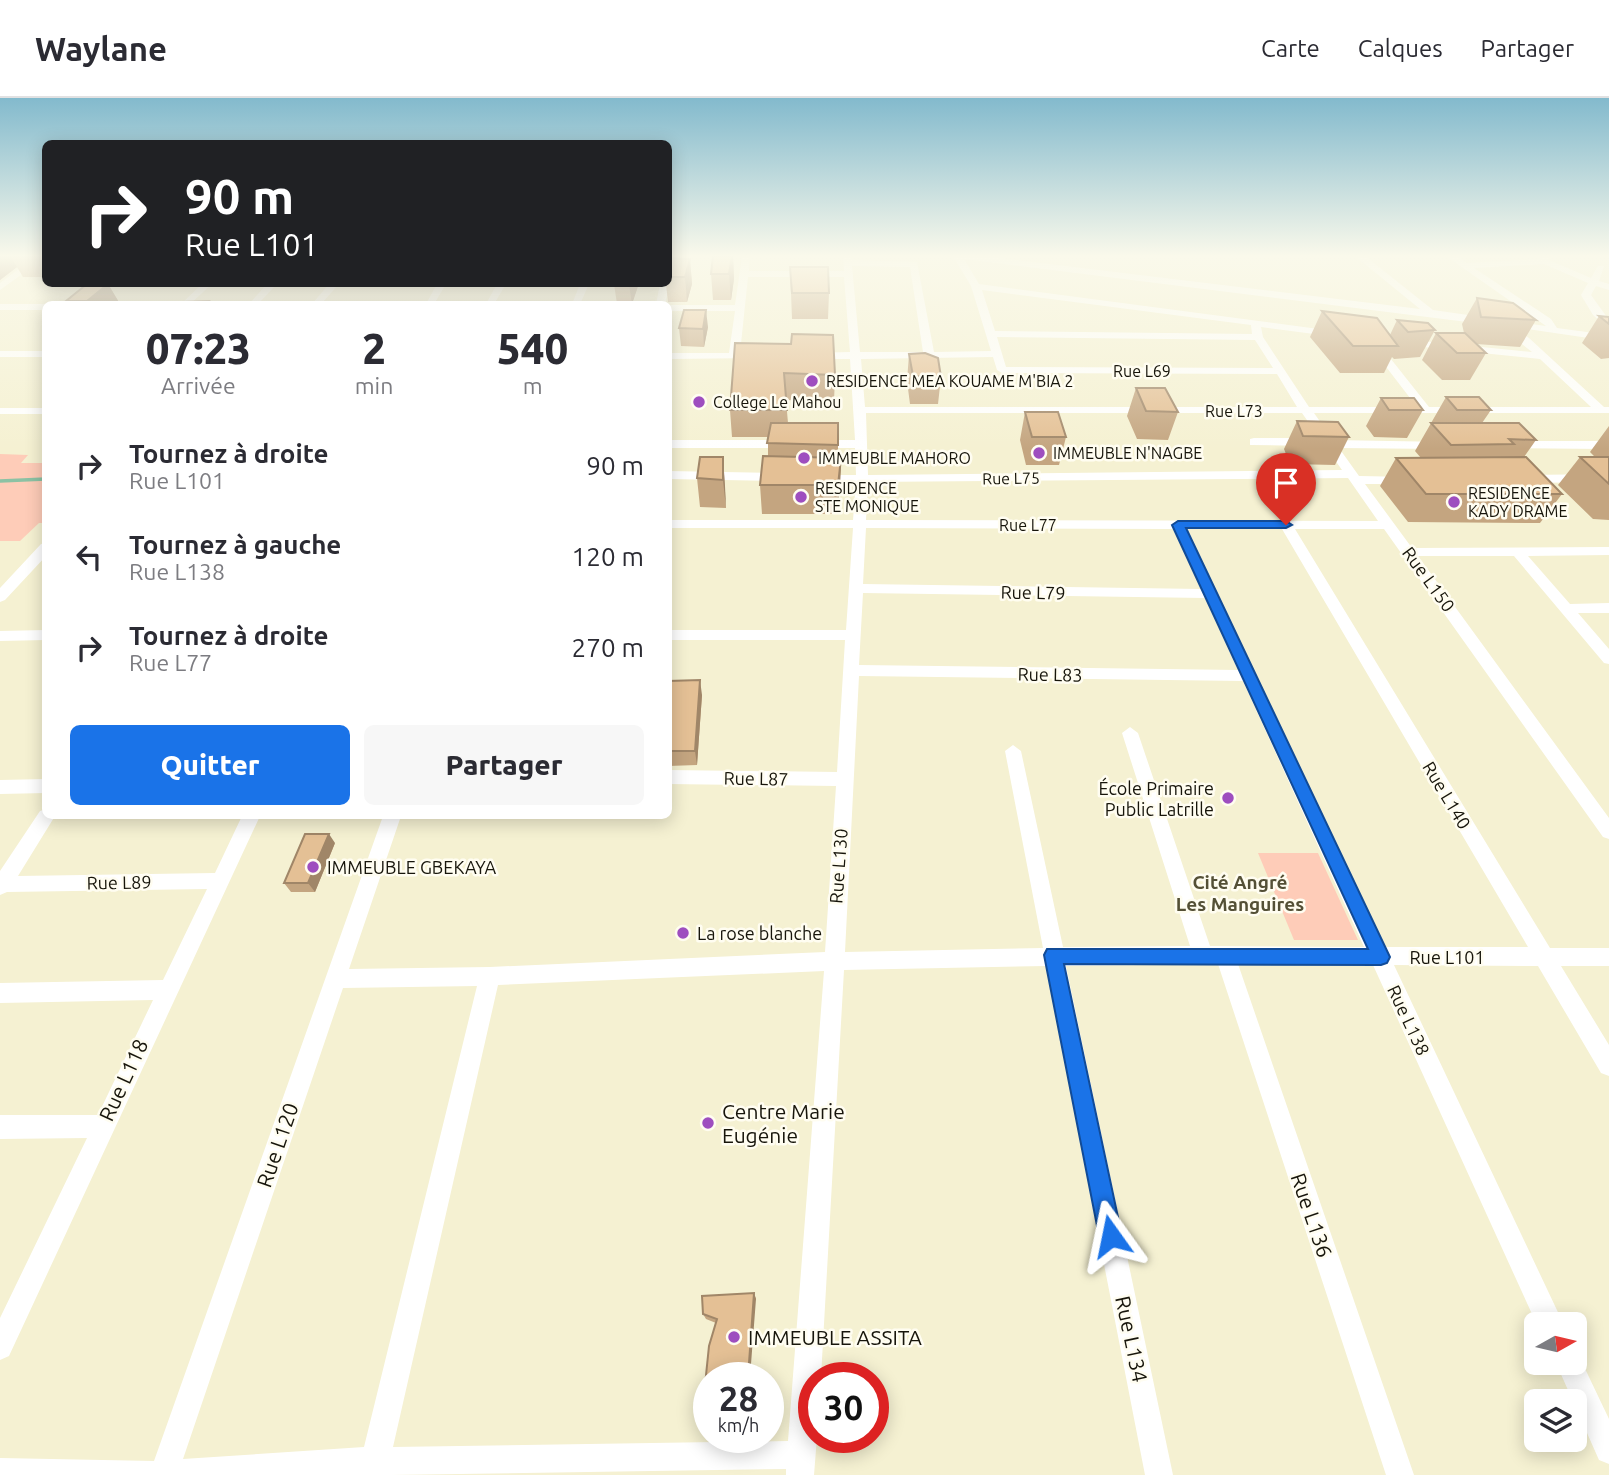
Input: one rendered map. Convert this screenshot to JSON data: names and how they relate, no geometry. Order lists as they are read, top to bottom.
{
  "streets": {
    "street": [
      "Rue L69",
      "Rue L73",
      "Rue L75",
      "Rue L77",
      "Rue L150",
      "Rue L79",
      "Rue L83",
      "Rue L87",
      "Rue L140",
      "Rue L130",
      "Rue L89",
      "Rue L101",
      "Rue L138",
      "Rue L118",
      "Rue L120",
      "Rue L136",
      "Rue L134"
    ]
  },
  "crossings": [
    ["Rue L69", "Rue L150"],
    ["Rue L73", "Rue L150"],
    ["Rue L73", "Rue L130"],
    ["Rue L75", "Rue L150"],
    ["Rue L75", "Rue L130"],
    ["Rue L77", "Rue L150"],
    ["Rue L77", "Rue L140"],
    ["Rue L77", "Rue L130"],
    ["Rue L77", "Rue L138"],
    ["Rue L79", "Rue L130"],
    ["Rue L79", "Rue L138"],
    ["Rue L83", "Rue L130"],
    ["Rue L83", "Rue L138"],
    ["Rue L87", "Rue L130"],
    ["Rue L140", "Rue L101"],
    ["Rue L130", "Rue L101"],
    ["Rue L89", "Rue L118"],
    ["Rue L101", "Rue L138"],
    ["Rue L101", "Rue L120"],
    ["Rue L101", "Rue L136"],
    ["Rue L101", "Rue L134"]
  ],
  "districts": ["Cité Angré Les Manguires"],
  "places": [
    "RESIDENCE MEA KOUAME M'BIA 2",
    "College Le Mahou",
    "IMMEUBLE N'NAGBE",
    "IMMEUBLE MAHORO",
    "RESIDENCE STE MONIQUE",
    "RESIDENCE KADY DRAME",
    "École Primaire Public Latrille",
    "IMMEUBLE GBEKAYA",
    "La rose blanche",
    "Centre Marie Eugénie",
    "IMMEUBLE ASSITA"
  ],
  "north": "right",
  "page": {
    "header": "Waylane",
    "nav": ["Carte", "Calques", "Partager"],
    "turn": ["90 m", "Rue L101"],
    "eta": [
      "07:23",
      "Arrivée",
      "2",
      "min",
      "540",
      "m"
    ],
    "list": [
      {
        "name": "Tournez à droite",
        "note": "Rue L101",
        "value": "90 m"
      },
      {
        "name": "Tournez à gauche",
        "note": "Rue L138",
        "value": "120 m"
      },
      {
        "name": "Tournez à droite",
        "note": "Rue L77",
        "value": "270 m"
      }
    ],
    "buttons": ["Quitter", "Partager"],
    "speed": "28 km/h",
    "limit": "30"
  }
}
